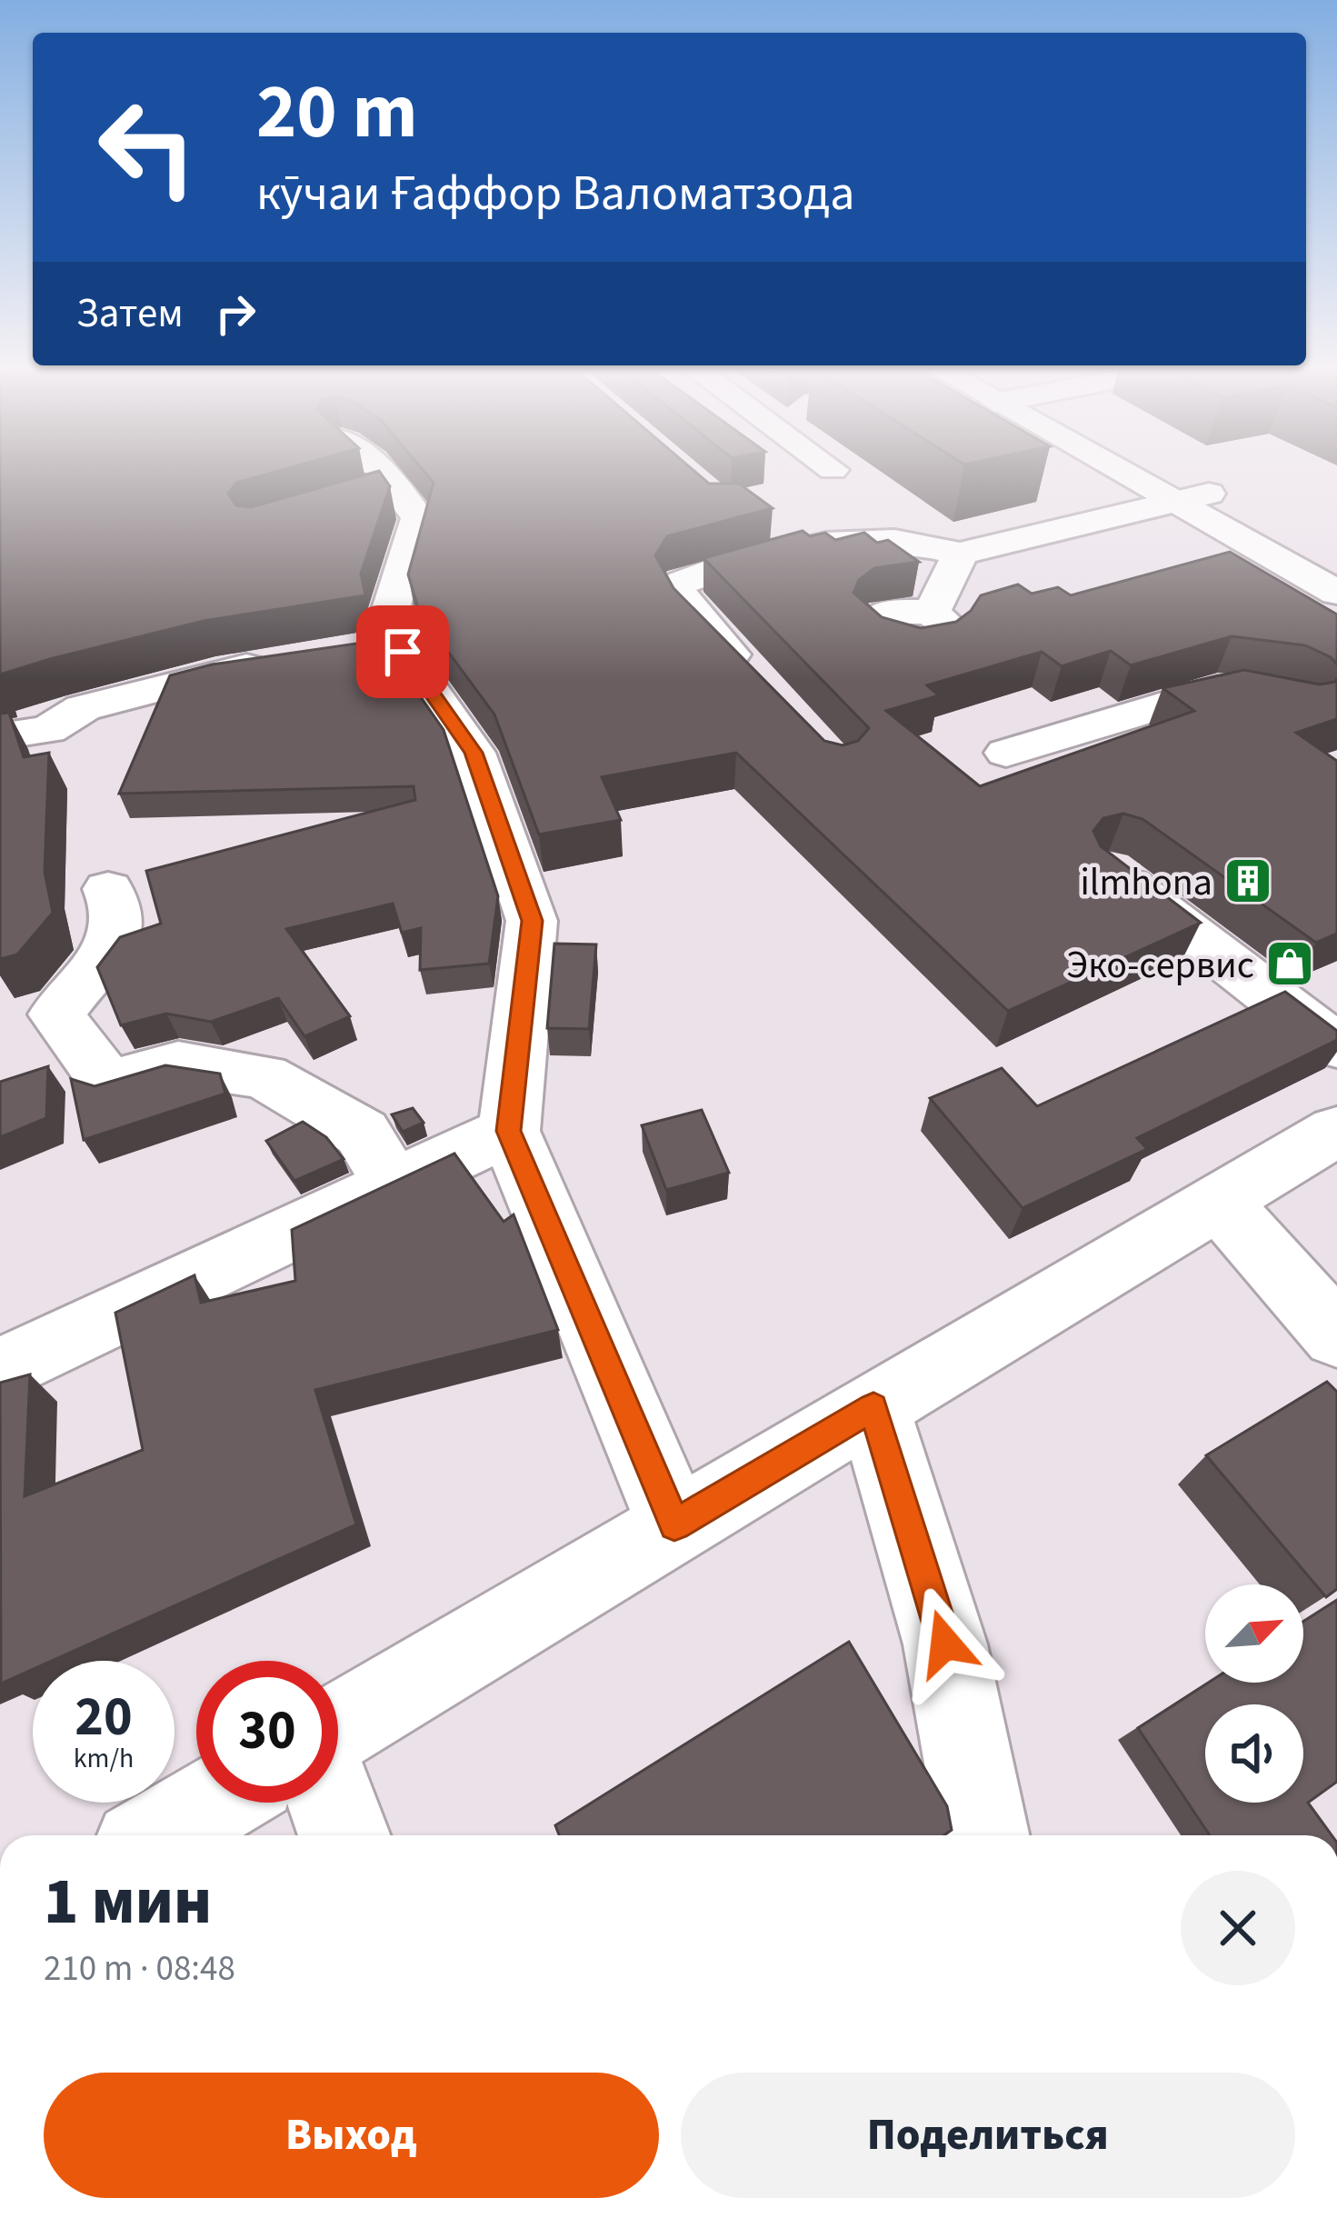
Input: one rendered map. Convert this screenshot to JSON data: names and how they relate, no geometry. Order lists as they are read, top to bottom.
{
  "places": {
    "building": ["ilmhona"],
    "shop": ["Эко-сервис"]
  },
  "north": "top right",
  "page": {
    "turn": ["20 m", "кӯчаи Ғаффор Валоматзода"],
    "then": "Затем",
    "speed": "20 km/h",
    "limit": "30",
    "heading": ["1 мин", "210 m · 08:48"],
    "buttons": ["Выход", "Поделиться"]
  }
}
